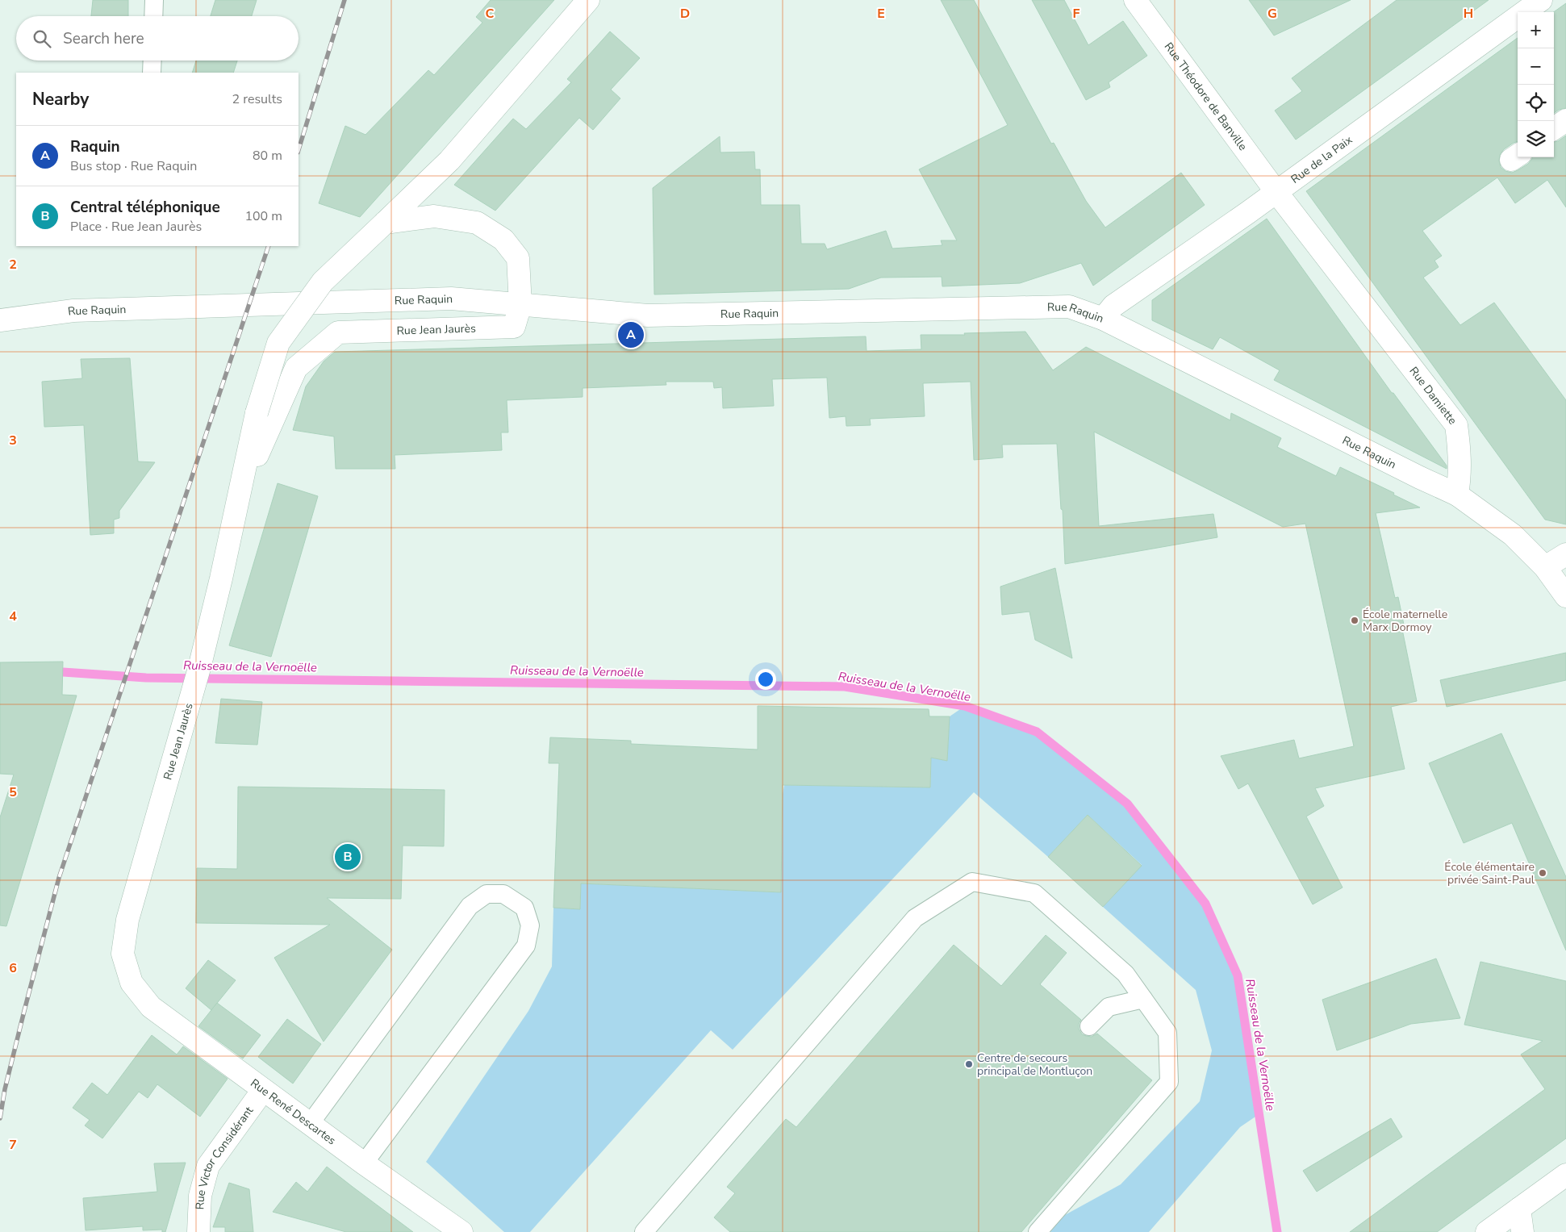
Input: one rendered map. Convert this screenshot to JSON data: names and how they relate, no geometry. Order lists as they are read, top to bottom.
{
  "streets": {
    "street": [
      "Rue Théodore de Banville",
      "Rue de la Paix",
      "Rue Raquin",
      "Rue Jean Jaurès",
      "Rue Damiette",
      "Rue René Descartes",
      "Rue Victor Considérant"
    ]
  },
  "crossings": [
    ["Rue Théodore de Banville", "Rue de la Paix"],
    ["Rue Théodore de Banville", "Rue Damiette"],
    ["Rue de la Paix", "Rue Raquin"],
    ["Rue de la Paix", "Rue Damiette"],
    ["Rue Raquin", "Rue Jean Jaurès"],
    ["Rue Raquin", "Rue Damiette"],
    ["Rue Jean Jaurès", "Rue René Descartes"],
    ["Rue René Descartes", "Rue Victor Considérant"]
  ],
  "water": ["Ruisseau de la Vernoëlle"],
  "places": ["École maternelle Marx Dormoy", "École élémentaire privée Saint-Paul", "Centre de secours principal de Montluçon"],
  "page": {
    "map_buttons": ["+", "−"],
    "search": "Search here",
    "heading": ["Nearby", "2 results"],
    "list": [
      {
        "mark": "A",
        "name": "Raquin",
        "note": "Bus stop · Rue Raquin",
        "value": "80 m"
      },
      {
        "mark": "B",
        "name": "Central téléphonique",
        "note": "Place · Rue Jean Jaurès",
        "value": "100 m"
      }
    ],
    "pins": ["A", "B"]
  },
  "grid": {
    "columns": [
      "C",
      "D",
      "E",
      "F",
      "G",
      "H"
    ],
    "rows": [
      "2",
      "3",
      "4",
      "5",
      "6",
      "7"
    ]
  }
}
